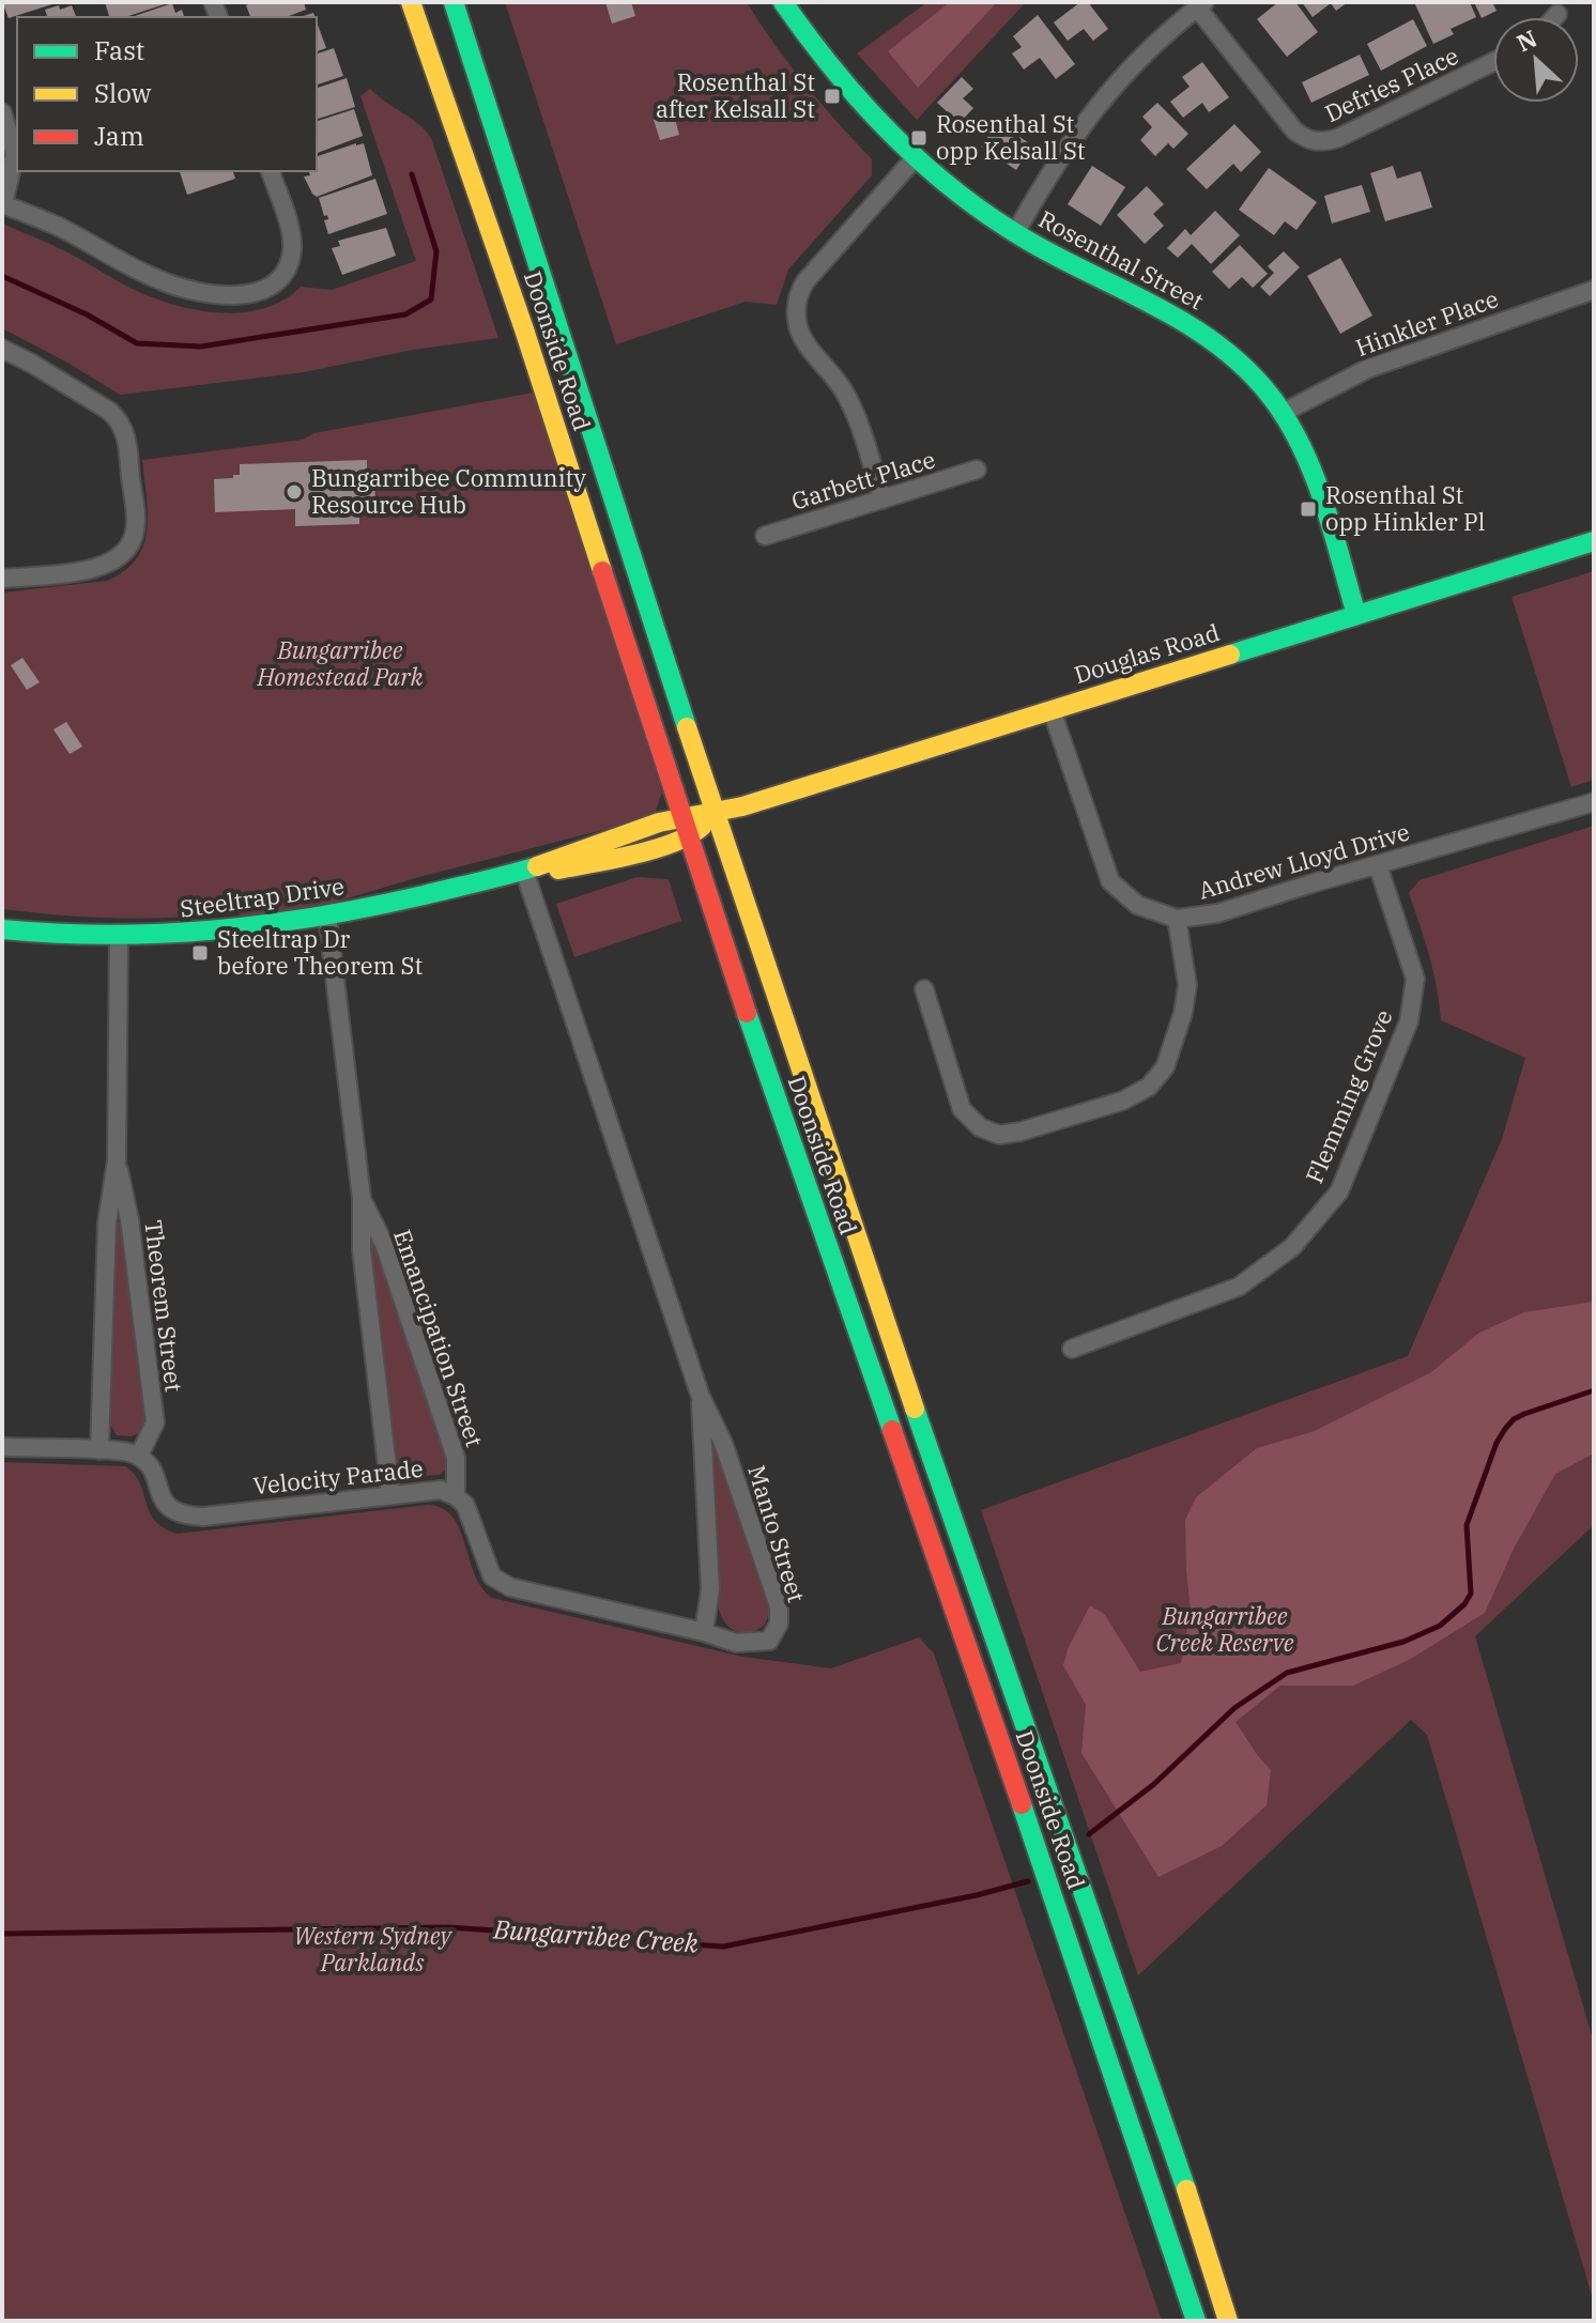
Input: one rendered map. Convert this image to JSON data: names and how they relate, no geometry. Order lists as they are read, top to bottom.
{
  "streets": {
    "main road": [
      "Rosenthal Street",
      "Doonside Road",
      "Douglas Road",
      "Steeltrap Drive"
    ],
    "street": [
      "Defries Place",
      "Hinkler Place",
      "Garbett Place",
      "Andrew Lloyd Drive",
      "Flemming Grove",
      "Theorem Street",
      "Emancipation Street",
      "Velocity Parade",
      "Manto Street"
    ]
  },
  "crossings": [
    ["Rosenthal Street", "Hinkler Place"],
    ["Rosenthal Street", "Douglas Road"],
    ["Doonside Road", "Douglas Road"],
    ["Doonside Road", "Steeltrap Drive"],
    ["Douglas Road", "Andrew Lloyd Drive"],
    ["Douglas Road", "Steeltrap Drive"],
    ["Andrew Lloyd Drive", "Flemming Grove"],
    ["Steeltrap Drive", "Theorem Street"],
    ["Steeltrap Drive", "Emancipation Street"],
    ["Steeltrap Drive", "Manto Street"],
    ["Theorem Street", "Velocity Parade"],
    ["Emancipation Street", "Velocity Parade"],
    ["Velocity Parade", "Manto Street"]
  ],
  "water": ["Bungarribee Creek"],
  "parks": ["Bungarribee Homestead Park", "Bungarribee Creek Reserve", "Western Sydney Parklands"],
  "places": {
    "transit": [
      "Rosenthal St after Kelsall St",
      "Rosenthal St opp Kelsall St",
      "Rosenthal St opp Hinkler Pl",
      "Steeltrap Dr before Theorem St"
    ],
    "other": ["Bungarribee Community Resource Hub"]
  },
  "legend": ["Fast", "Slow", "Jam"],
  "north": "top left"
}
